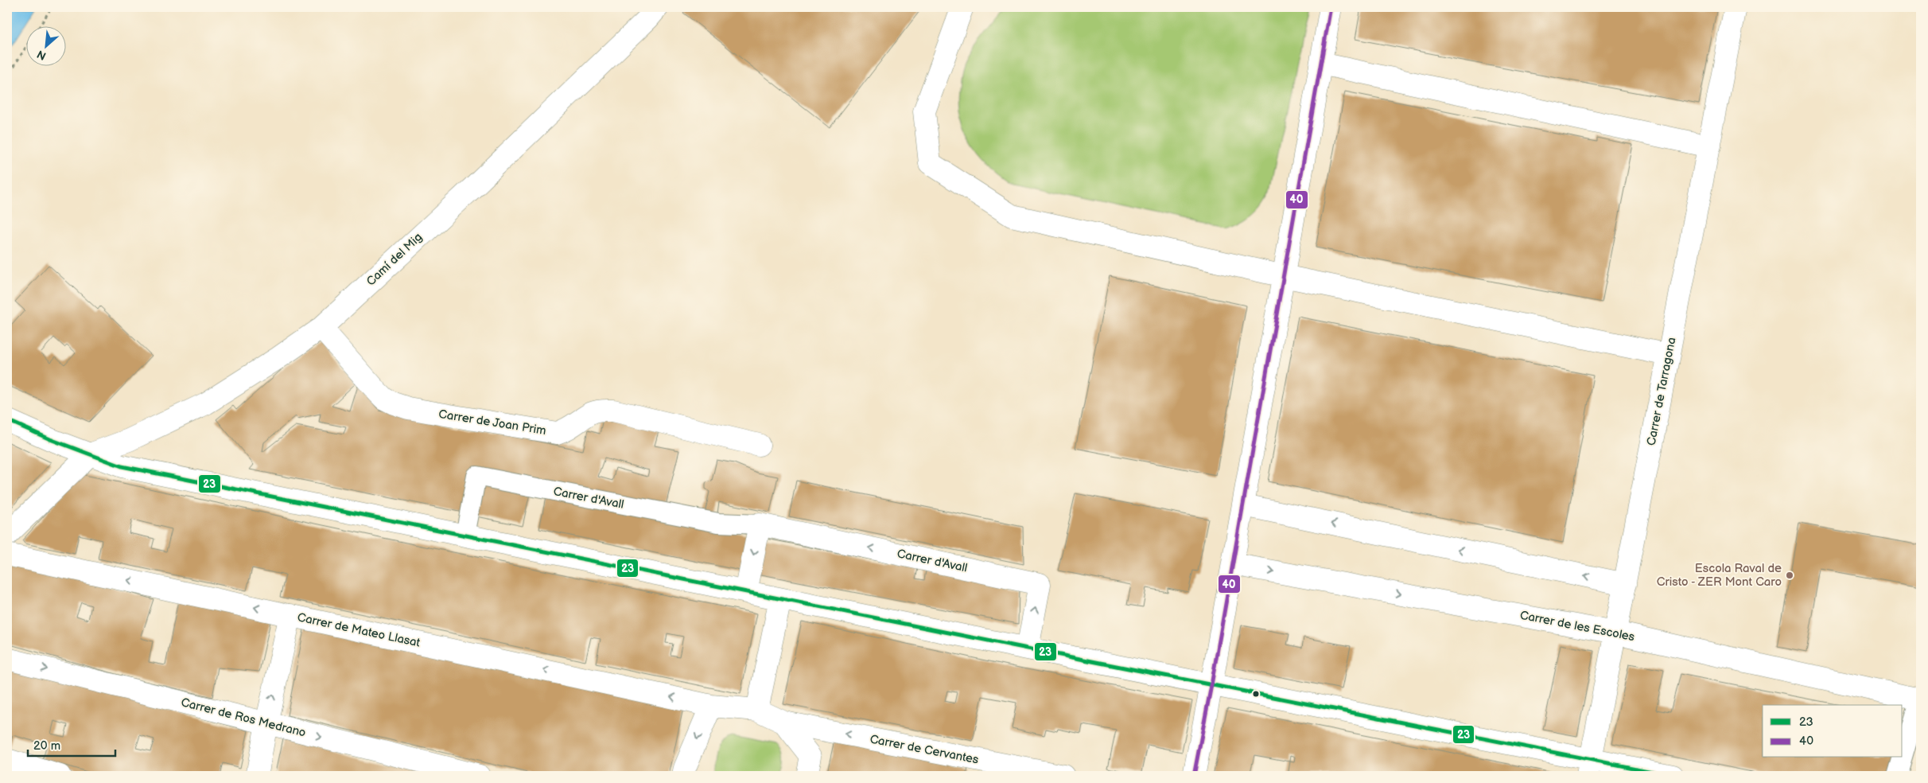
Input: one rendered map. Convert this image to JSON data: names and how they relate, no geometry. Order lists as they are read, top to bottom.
{
  "streets": {
    "street": [
      "Camí del Mig",
      "Carrer de Tarragona",
      "Carrer de Joan Prim",
      "Carrer d'Avall",
      "Carrer de les Escoles",
      "Carrer de Mateo Llasat",
      "Carrer de Ros Medrano",
      "Carrer de Cervantes"
    ]
  },
  "crossings": [
    ["Camí del Mig", "Carrer de Joan Prim"],
    ["Carrer de Tarragona", "Carrer de les Escoles"]
  ],
  "one_way": ["Carrer de Ros Medrano"],
  "places": ["Escola Raval de Cristo - ZER Mont Caro"],
  "lines": ["transit line 40", "transit line 23"],
  "legend": ["23", "40"],
  "scale_bar": "20 m",
  "north": "bottom left"
}
